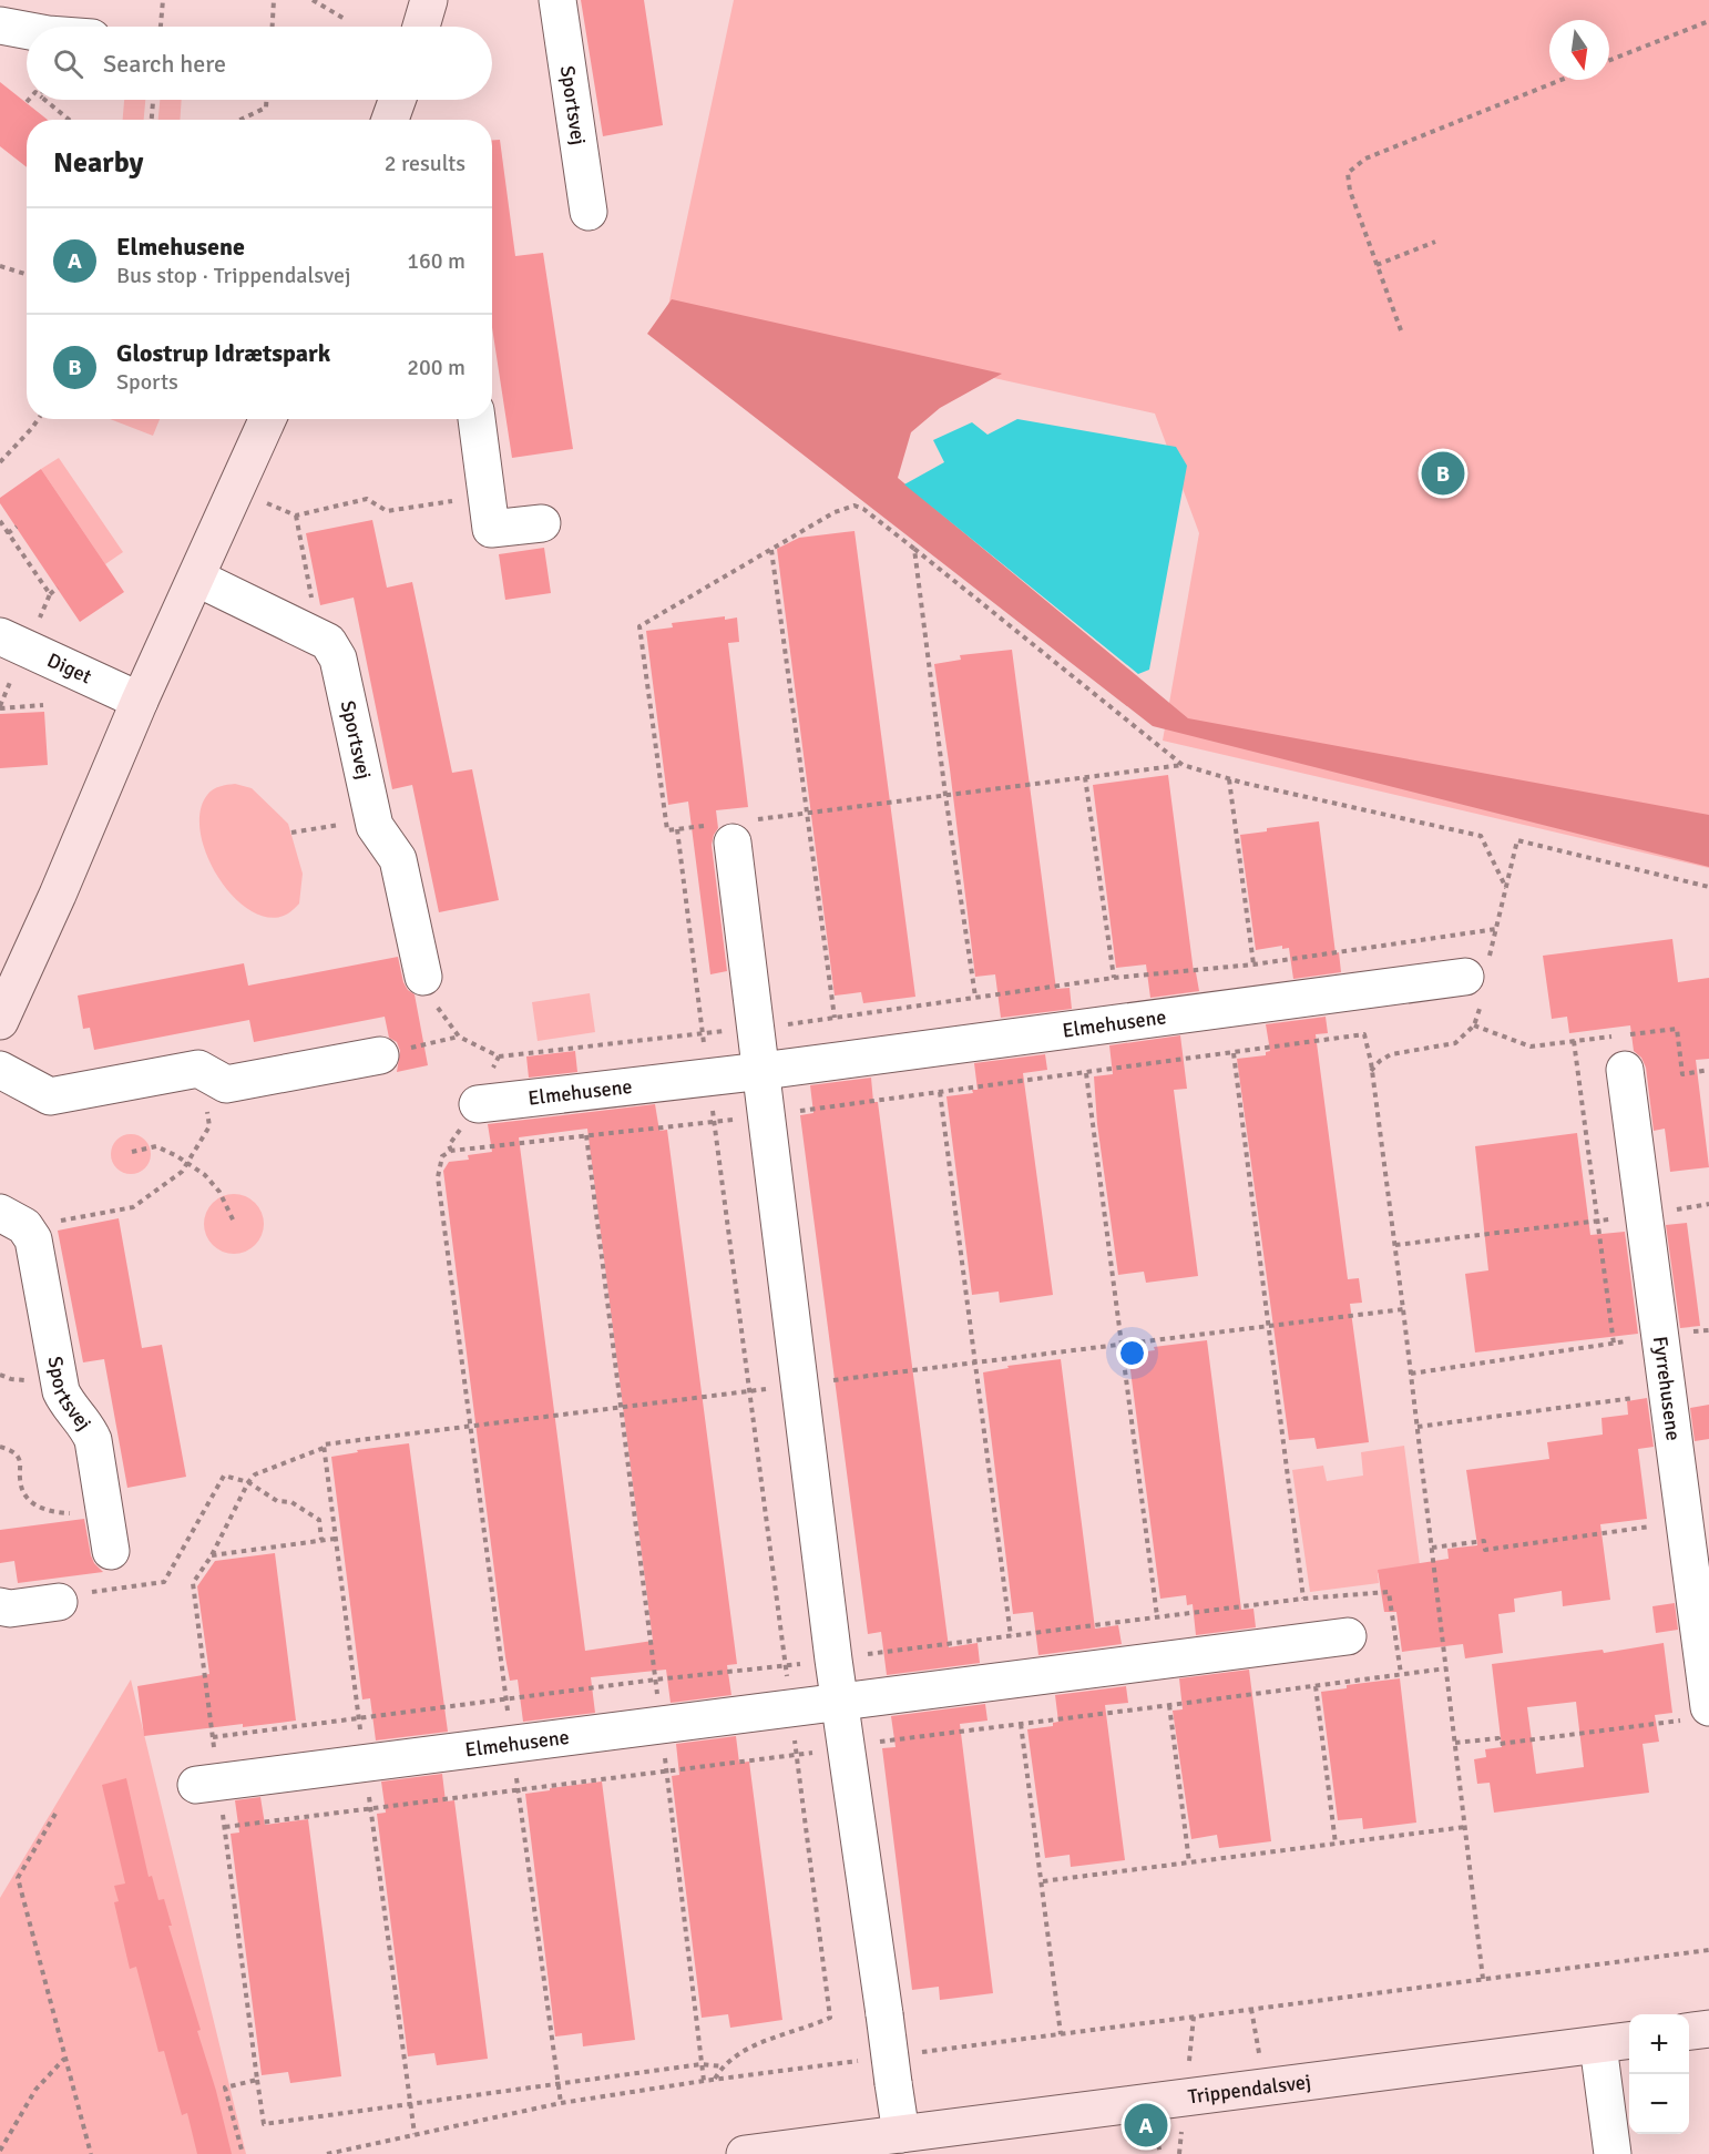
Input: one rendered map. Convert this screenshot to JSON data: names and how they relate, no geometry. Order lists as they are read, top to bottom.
{
  "streets": {
    "street": [
      "Sportsvej",
      "Diget",
      "Elmehusene",
      "Fyrrehusene",
      "Trippendalsvej"
    ]
  },
  "north": "bottom",
  "page": {
    "search": "Search here",
    "heading": ["Nearby", "2 results"],
    "list": [
      {
        "mark": "A",
        "name": "Elmehusene",
        "note": "Bus stop · Trippendalsvej",
        "value": "160 m"
      },
      {
        "mark": "B",
        "name": "Glostrup Idrætspark",
        "note": "Sports",
        "value": "200 m"
      }
    ],
    "pins": ["B", "A"],
    "map_buttons": ["+", "−"]
  }
}
